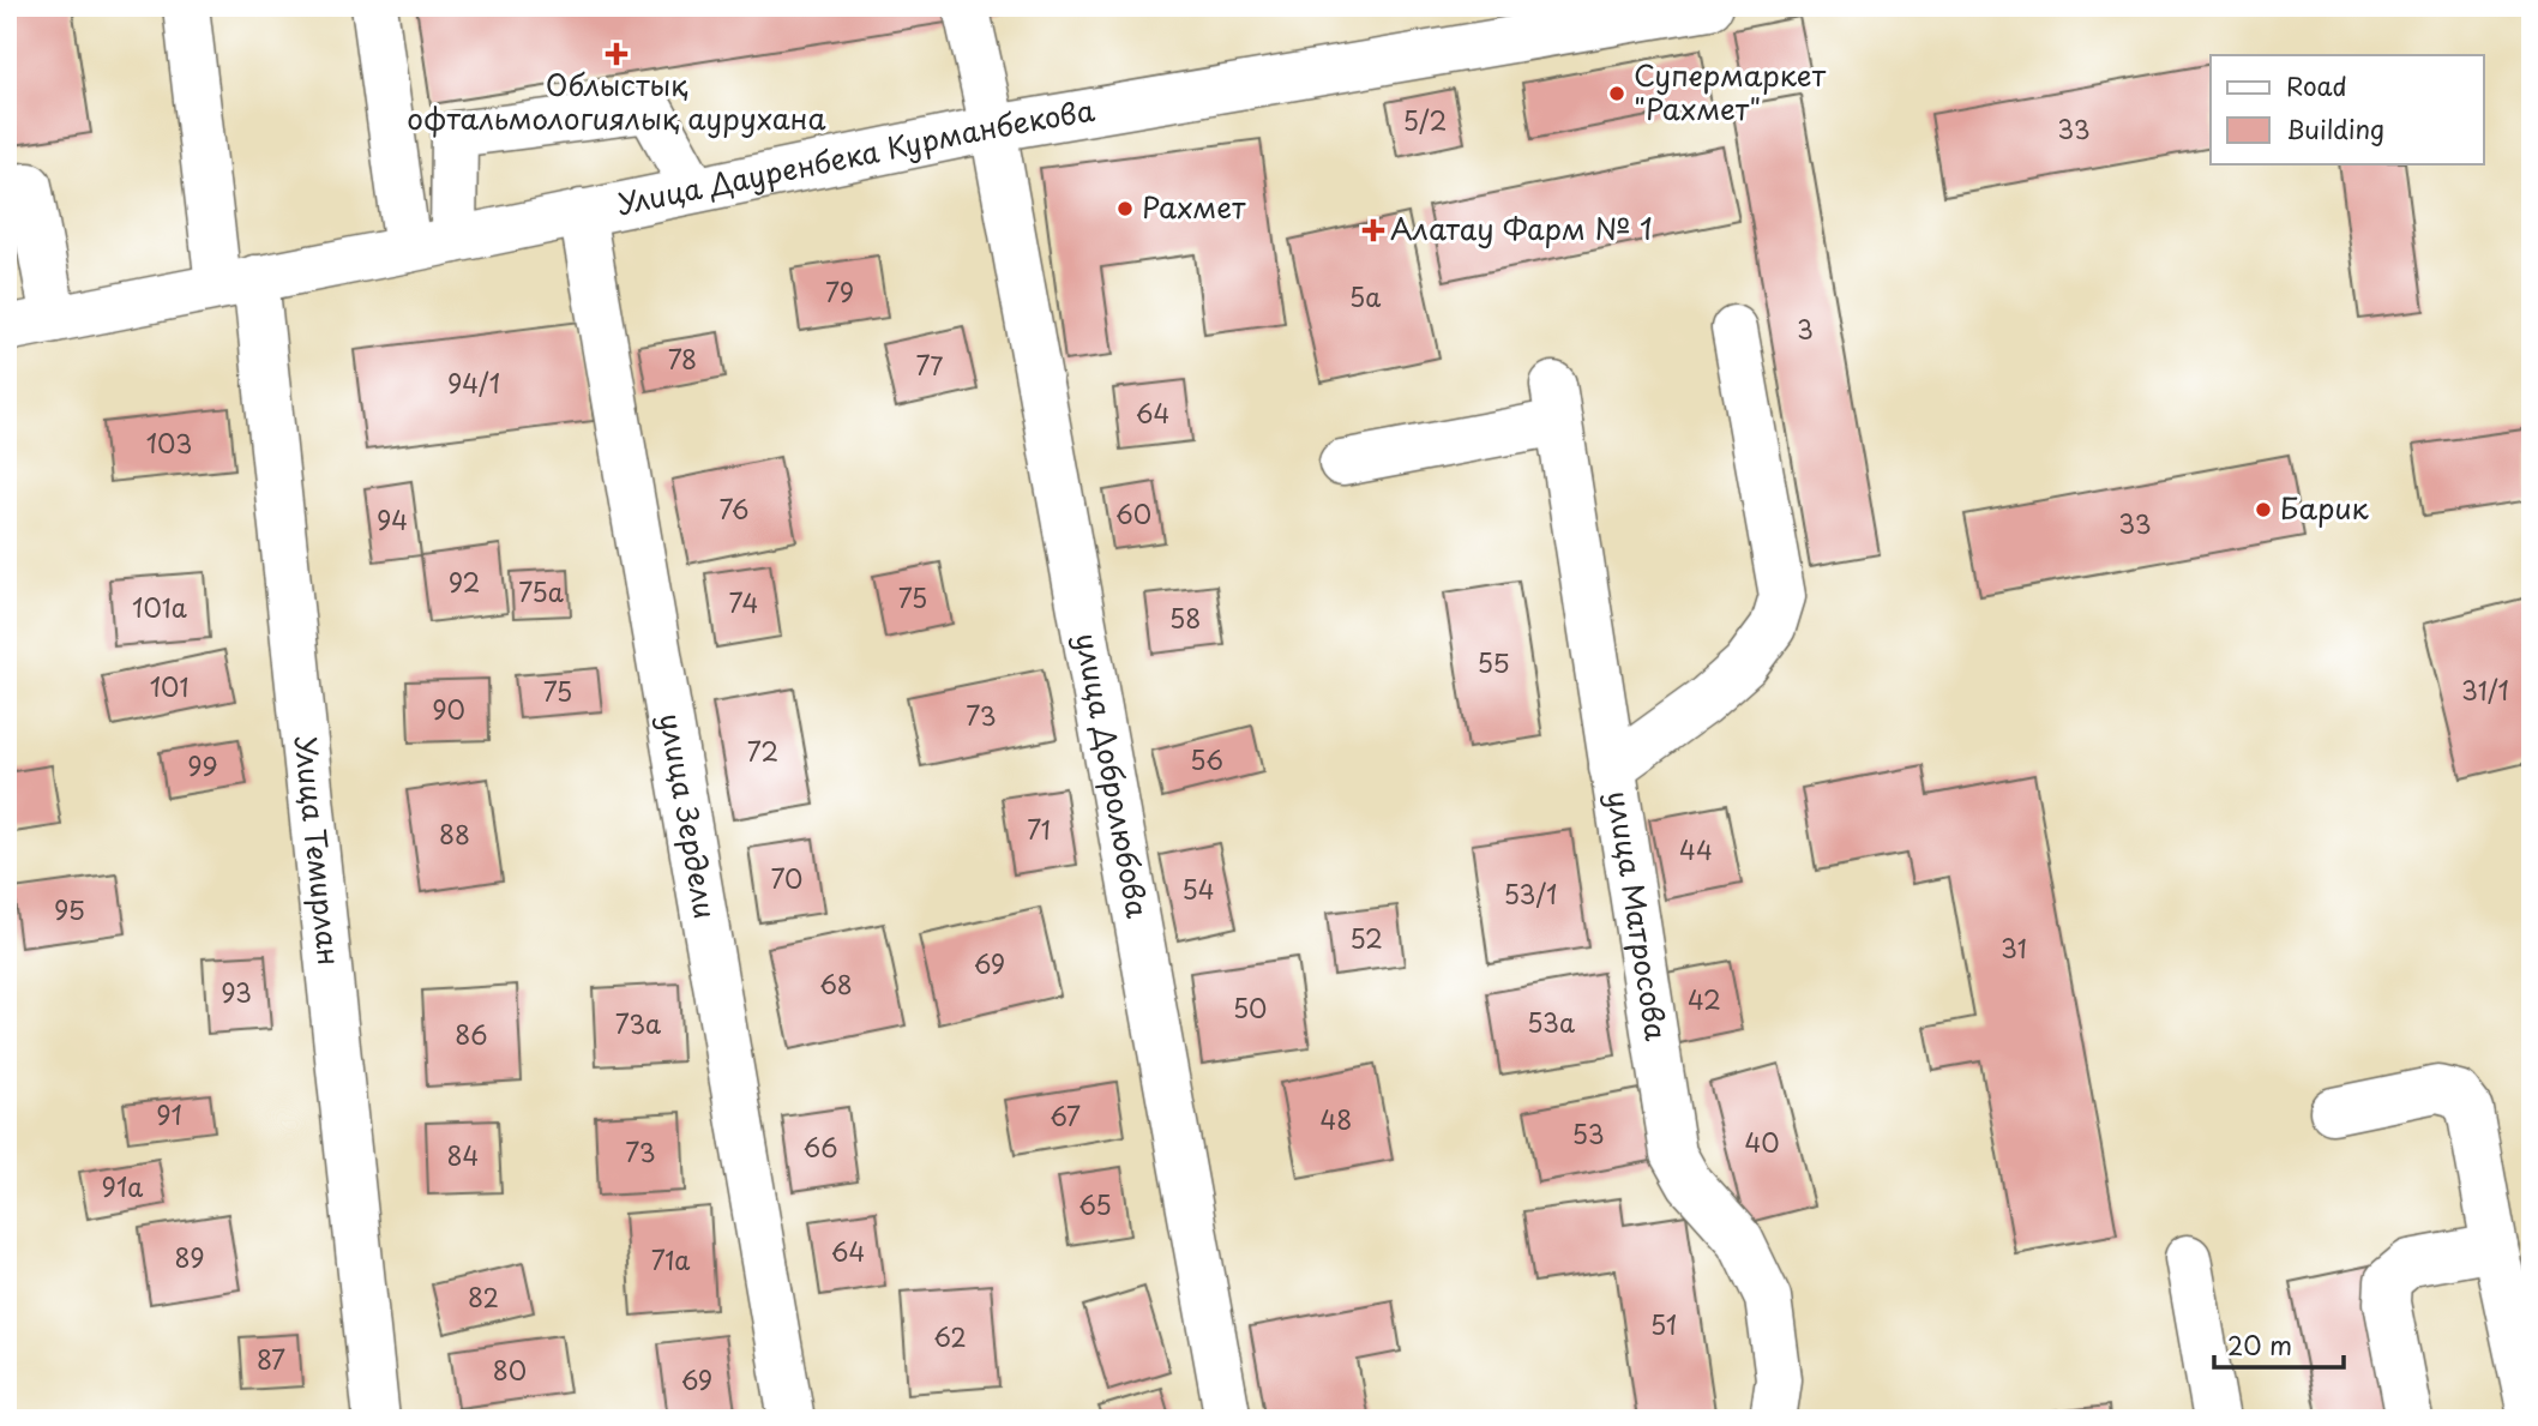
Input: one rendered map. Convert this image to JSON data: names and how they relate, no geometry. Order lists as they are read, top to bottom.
{
  "streets": {
    "street": [
      "Улица Дауренбека Курманбекова",
      "улица Добролюбова",
      "улица Зердели",
      "Улица Темирлан",
      "улица Матросова"
    ]
  },
  "crossings": [
    ["Улица Дауренбека Курманбекова", "улица Добролюбова"],
    ["Улица Дауренбека Курманбекова", "улица Зердели"],
    ["Улица Дауренбека Курманбекова", "Улица Темирлан"]
  ],
  "places": {
    "health": ["Облыстық офтальмологиялық аурухана", "Алатау Фарм № 1"],
    "other": ["Супермаркет \"Рахмет\"", "Рахмет", "Барик"]
  },
  "house_numbers": [
    "5/2",
    "33",
    "79",
    "5а",
    "3",
    "78",
    "77",
    "94/1",
    "64",
    "103",
    "76",
    "60",
    "94",
    "33",
    "92",
    "75а",
    "75",
    "74",
    "101а",
    "58",
    "55",
    "101",
    "31/1",
    "75",
    "90",
    "73",
    "72",
    "56",
    "99",
    "71",
    "88",
    "44",
    "70",
    "54",
    "53/1",
    "95",
    "52",
    "31",
    "69",
    "68",
    "93",
    "42",
    "50",
    "53а",
    "73а",
    "86",
    "91",
    "67",
    "48",
    "53",
    "40",
    "66",
    "73",
    "84",
    "91а",
    "65",
    "64",
    "89",
    "71а",
    "82",
    "51",
    "62",
    "87",
    "80",
    "69"
  ],
  "legend": ["Road", "Building"],
  "scale_bar": "20 m"
}
